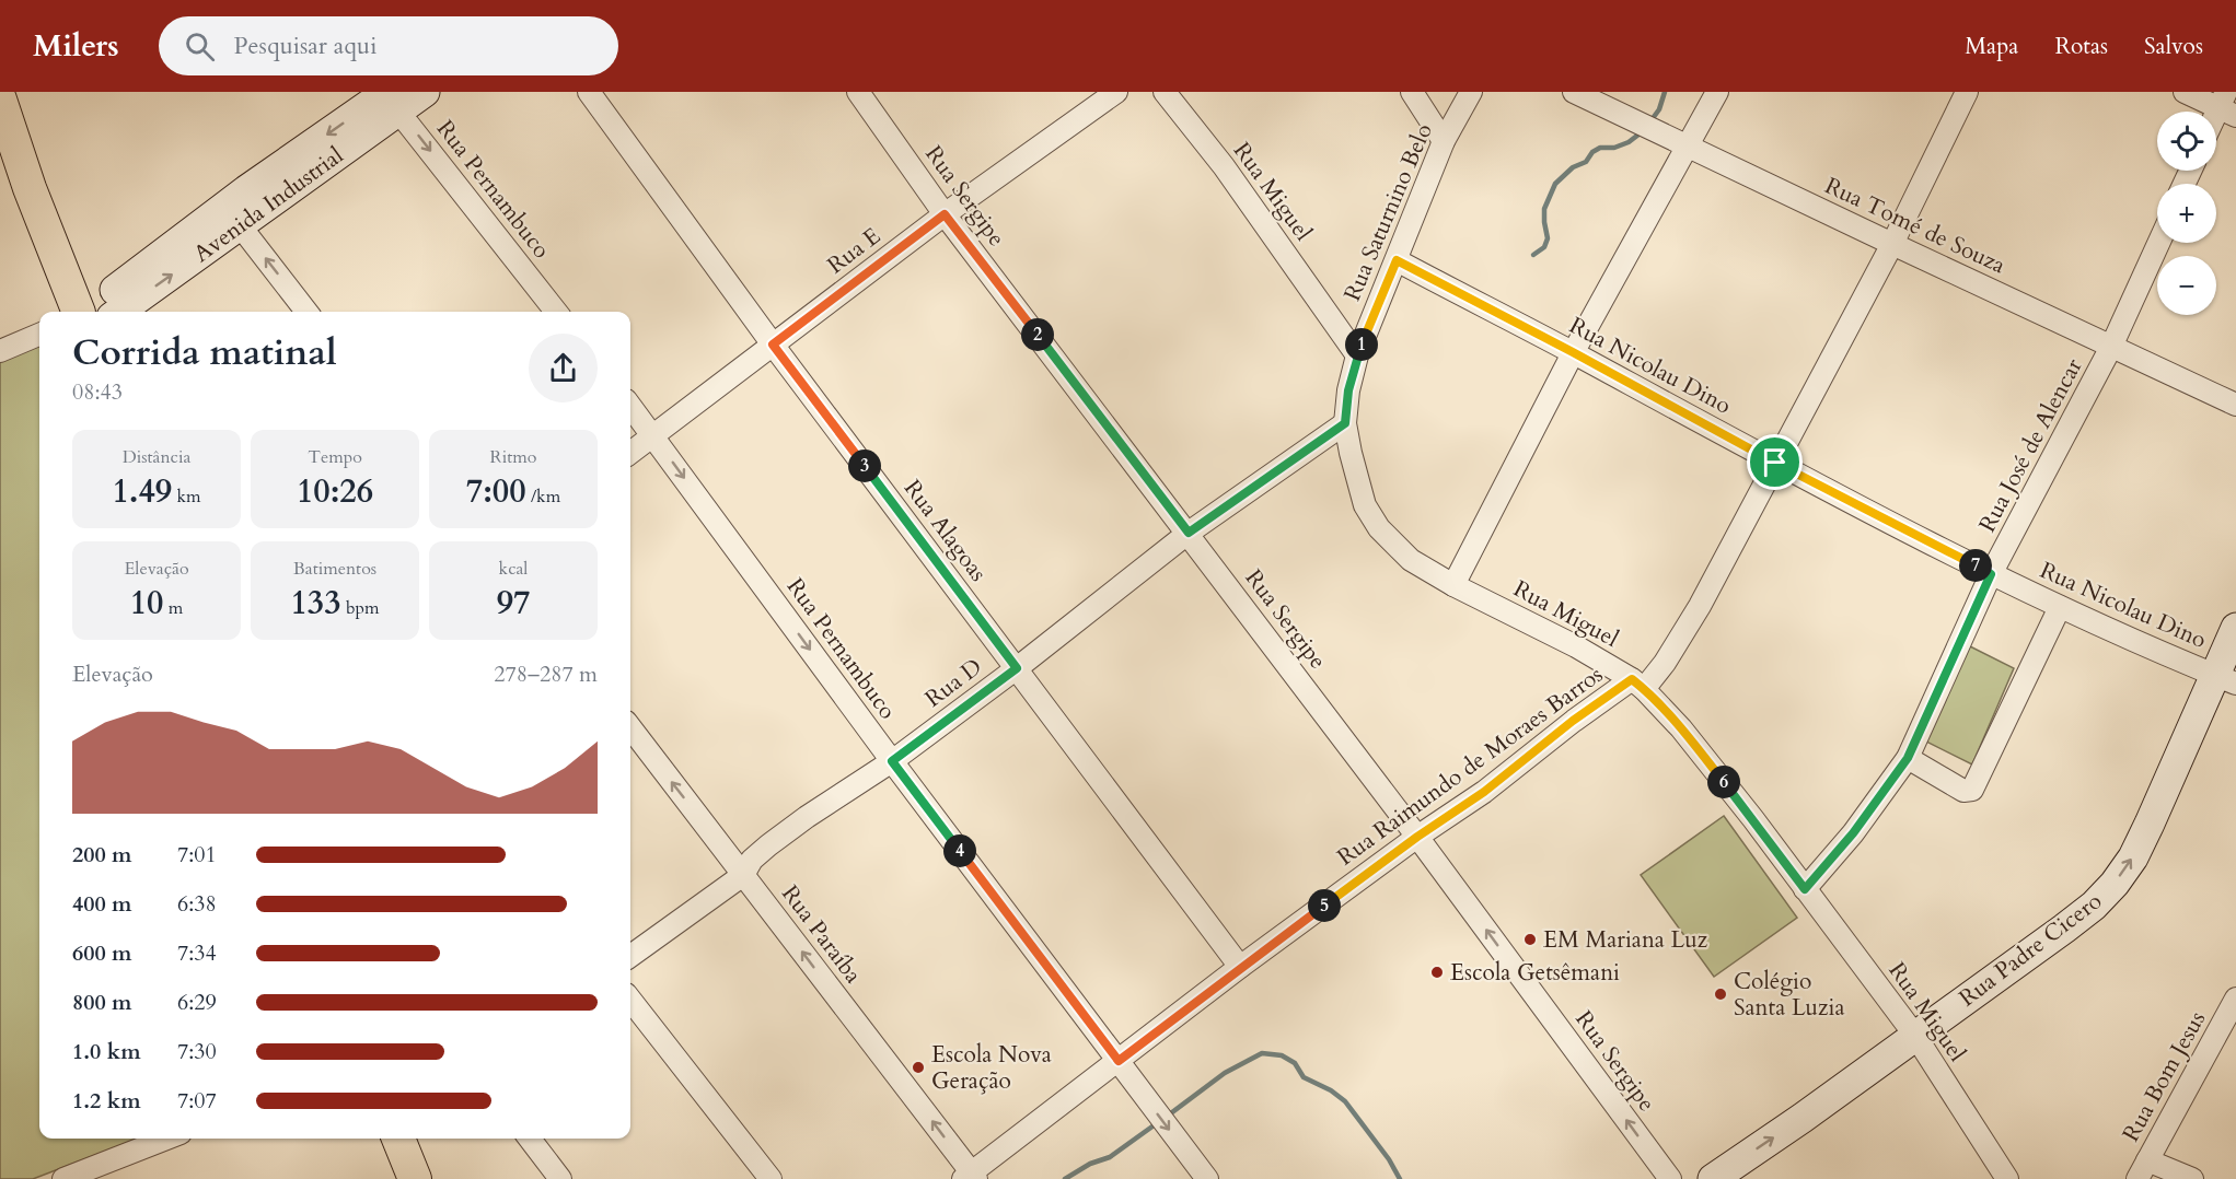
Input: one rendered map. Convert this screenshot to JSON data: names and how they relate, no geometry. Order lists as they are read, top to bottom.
{
  "streets": {
    "street": [
      "Rua Pernambuco",
      "Rua Miguel",
      "Rua Sergipe",
      "Avenida Industrial",
      "Rua Saturnino Belo",
      "Rua Tomé de Souza",
      "Rua E",
      "Rua Nicolau Dino",
      "Rua José de Alencar",
      "Rua Alagoas",
      "Rua D",
      "Rua Raimundo de Moraes Barros",
      "Rua Paraíba",
      "Rua Padre Cicero",
      "Rua Bom Jesus"
    ]
  },
  "crossings": [
    ["Rua Pernambuco", "Avenida Industrial"],
    ["Rua Pernambuco", "Rua E"],
    ["Rua Pernambuco", "Rua D"],
    ["Rua Pernambuco", "Rua Raimundo de Moraes Barros"],
    ["Rua Miguel", "Rua Saturnino Belo"],
    ["Rua Miguel", "Rua José de Alencar"],
    ["Rua Miguel", "Rua D"],
    ["Rua Miguel", "Rua Raimundo de Moraes Barros"],
    ["Rua Miguel", "Rua Padre Cicero"],
    ["Rua Sergipe", "Rua E"],
    ["Rua Sergipe", "Rua D"],
    ["Rua Sergipe", "Rua Raimundo de Moraes Barros"],
    ["Rua Saturnino Belo", "Rua Nicolau Dino"],
    ["Rua Tomé de Souza", "Rua José de Alencar"],
    ["Rua Tomé de Souza", "Rua Raimundo de Moraes Barros"],
    ["Rua E", "Rua Alagoas"],
    ["Rua Nicolau Dino", "Rua José de Alencar"],
    ["Rua Nicolau Dino", "Rua Raimundo de Moraes Barros"],
    ["Rua Nicolau Dino", "Rua Padre Cicero"],
    ["Rua Alagoas", "Rua D"],
    ["Rua Alagoas", "Rua Raimundo de Moraes Barros"],
    ["Rua D", "Rua Paraíba"],
    ["Rua Raimundo de Moraes Barros", "Rua Paraíba"]
  ],
  "one_way": ["Rua Pernambuco", "Rua Padre Cicero"],
  "places": [
    "EM Mariana Luz",
    "Escola Getsêmani",
    "Colégio Santa Luzia",
    "Escola Nova Geração"
  ],
  "page": {
    "header": "Milers",
    "search": "Pesquisar aqui",
    "nav": ["Mapa", "Rotas", "Salvos"],
    "map_buttons": ["+", "−"],
    "heading": ["Corrida matinal", "08:43"],
    "pins": [
      "2",
      "1",
      "3",
      "7",
      "6",
      "4",
      "5"
    ],
    "stats": [
      ["Distância", "1.49 km"],
      ["Tempo", "10:26"],
      ["Ritmo", "7:00 /km"],
      ["Elevação", "10 m"],
      ["Batimentos", "133 bpm"],
      ["kcal", "97"]
    ],
    "chart": ["Elevação", "278–287 m"],
    "list": [
      {
        "name": "200 m",
        "note": "7:01"
      },
      {
        "name": "400 m",
        "note": "6:38"
      },
      {
        "name": "600 m",
        "note": "7:34"
      },
      {
        "name": "800 m",
        "note": "6:29"
      },
      {
        "name": "1.0 km",
        "note": "7:30"
      },
      {
        "name": "1.2 km",
        "note": "7:07"
      }
    ]
  }
}
